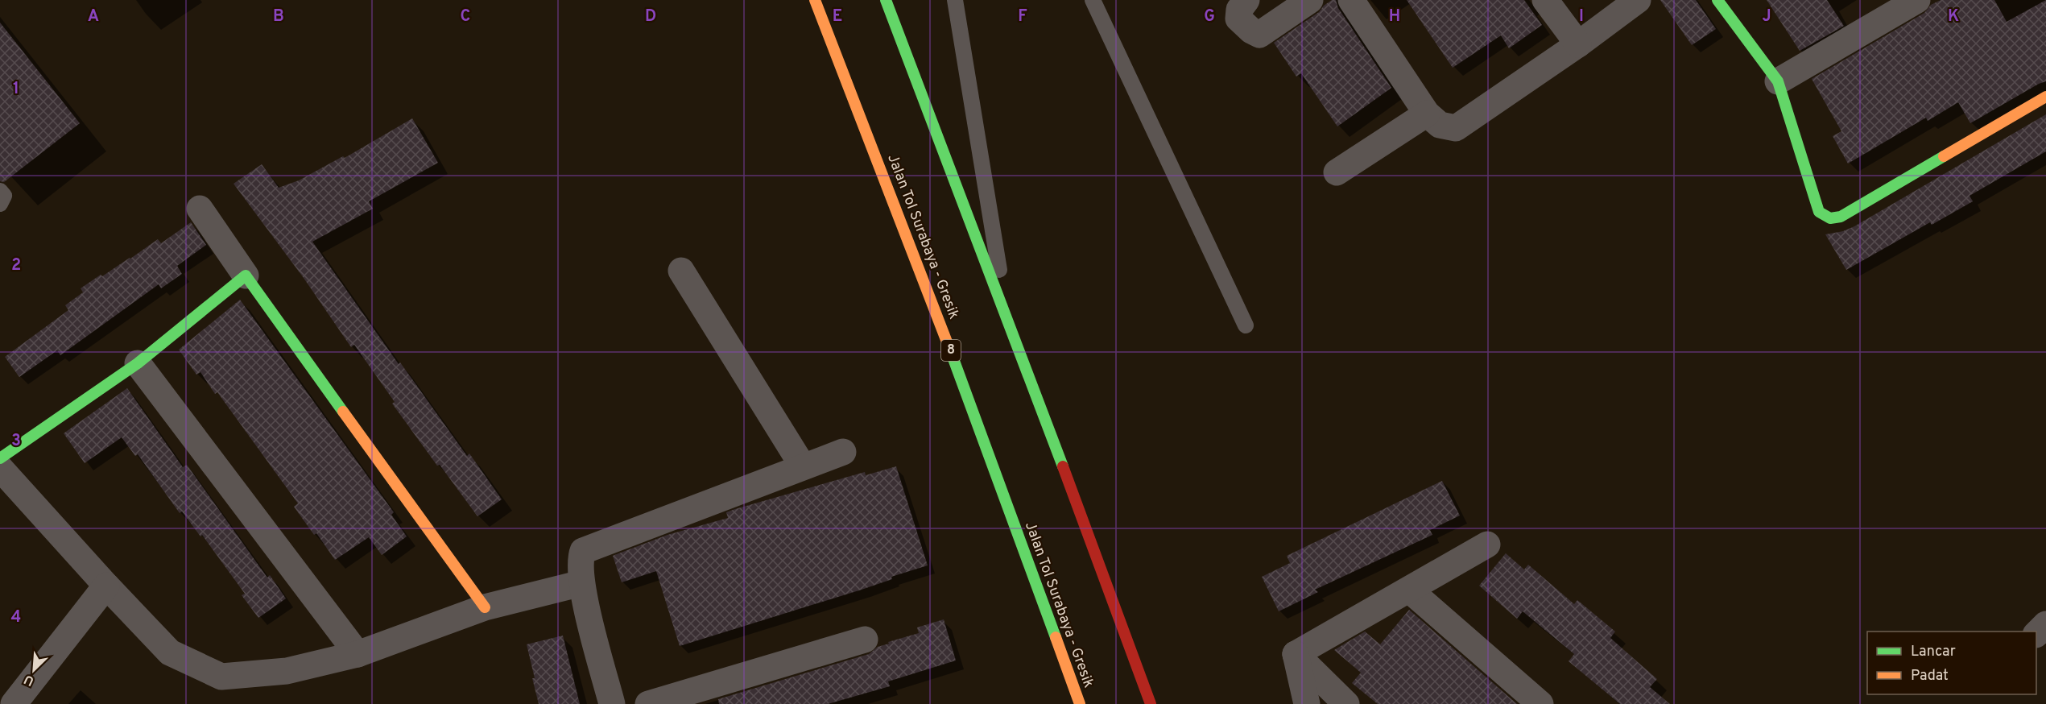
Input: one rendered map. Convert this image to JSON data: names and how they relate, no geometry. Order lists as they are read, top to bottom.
{
  "streets": {
    "main road": ["Jalan Tol Surabaya - Gresik", "8"]
  },
  "legend": ["Lancar", "Padat"],
  "north": "bottom left",
  "grid": {
    "columns": [
      "A",
      "B",
      "C",
      "D",
      "E",
      "F",
      "G",
      "H",
      "I",
      "J",
      "K"
    ],
    "rows": [
      "1",
      "2",
      "3",
      "4"
    ]
  }
}
